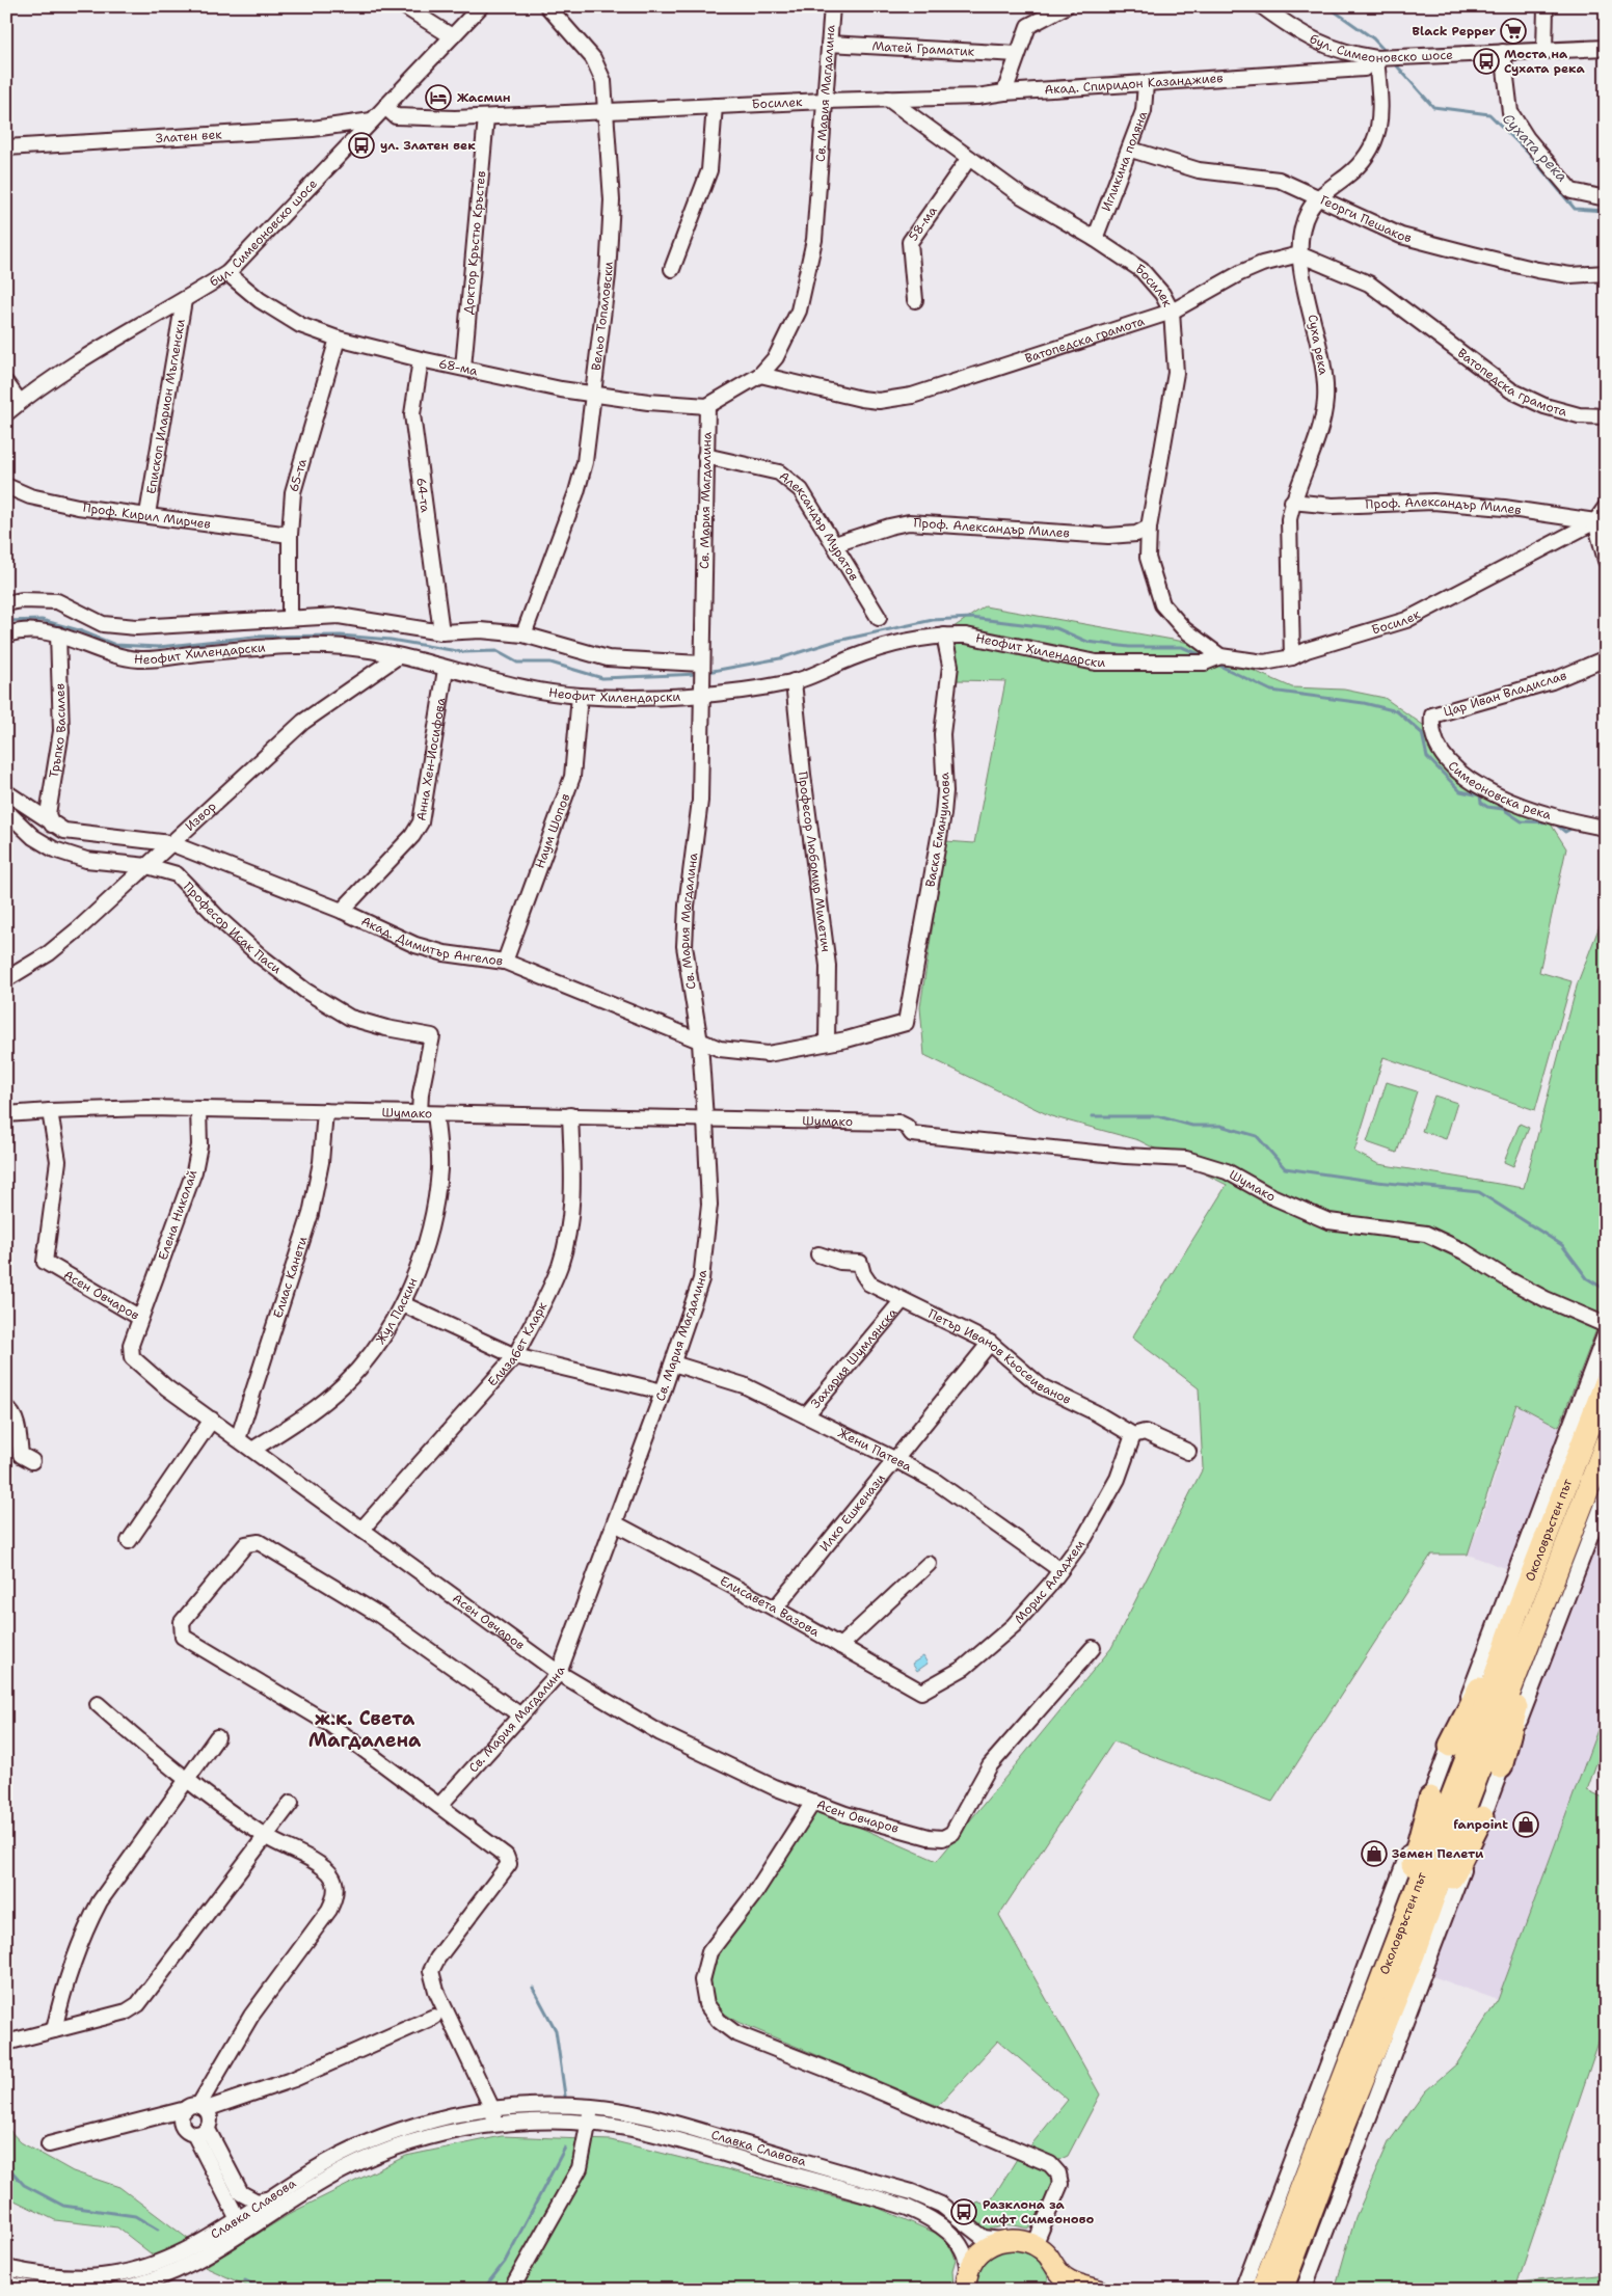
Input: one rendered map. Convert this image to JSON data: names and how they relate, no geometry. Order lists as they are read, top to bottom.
{
  "streets": {
    "highway": ["Околовръстен път"],
    "street": [
      "бул. Симеоновско шосе",
      "Матей Граматик",
      "Акад. Спиридон Казанджиев",
      "Св. Мария Магдалина",
      "Босилек",
      "Златен век",
      "Игликина поляна",
      "Георги Пешаков",
      "58-ма",
      "Доктор Кръстю Кръстев",
      "Вельо Топаловски",
      "Ватопедска грамота",
      "Суха река",
      "68-ма",
      "Епископ Иларион Мъгленски",
      "65-та",
      "64-та",
      "Проф. Александър Милев",
      "Проф. Кирил Мирчев",
      "Александър Муратов",
      "Неофит Хилендарски",
      "Цар Иван Владислав",
      "Тръпко Василев",
      "Анна Хен-Йосифова",
      "Симеоновска река",
      "Извор",
      "Васка Емануилова",
      "Наум Шопов",
      "Професор Любомир Милетич",
      "Професор Исак Паси",
      "Акад. Димитър Ангелов",
      "Шумако",
      "Елена Николай",
      "Елиас Канети",
      "Асен Овчаров",
      "Жул Паскин",
      "Елизабет Кларк",
      "Петър Иванов Кьосеиванов",
      "Захария Шумлянска",
      "Жени Патева",
      "Илко Ешкенази",
      "Морис Аладжем",
      "Елисавета Вазова",
      "Славка Славова"
    ]
  },
  "crossings": [
    ["бул. Симеоновско шосе", "Акад. Спиридон Казанджиев"],
    ["бул. Симеоновско шосе", "Босилек"],
    ["бул. Симеоновско шосе", "Златен век"],
    ["бул. Симеоновско шосе", "Суха река"],
    ["бул. Симеоновско шосе", "68-ма"],
    ["бул. Симеоновско шосе", "Епископ Иларион Мъгленски"],
    ["Матей Граматик", "Св. Мария Магдалина"],
    ["Акад. Спиридон Казанджиев", "Босилек"],
    ["Акад. Спиридон Казанджиев", "Игликина поляна"],
    ["Акад. Спиридон Казанджиев", "Суха река"],
    ["Св. Мария Магдалина", "Босилек"],
    ["Св. Мария Магдалина", "Ватопедска грамота"],
    ["Св. Мария Магдалина", "68-ма"],
    ["Св. Мария Магдалина", "Александър Муратов"],
    ["Св. Мария Магдалина", "Неофит Хилендарски"],
    ["Св. Мария Магдалина", "Акад. Димитър Ангелов"],
    ["Св. Мария Магдалина", "Шумако"],
    ["Св. Мария Магдалина", "Асен Овчаров"],
    ["Св. Мария Магдалина", "Жени Патева"],
    ["Св. Мария Магдалина", "Елисавета Вазова"],
    ["Босилек", "Игликина поляна"],
    ["Босилек", "58-ма"],
    ["Босилек", "Доктор Кръстю Кръстев"],
    ["Босилек", "Вельо Топаловски"],
    ["Босилек", "Ватопедска грамота"],
    ["Босилек", "Суха река"],
    ["Босилек", "Проф. Александър Милев"],
    ["Босилек", "Неофит Хилендарски"],
    ["Игликина поляна", "Георги Пешаков"],
    ["Георги Пешаков", "Суха река"],
    ["Доктор Кръстю Кръстев", "68-ма"],
    ["Вельо Топаловски", "68-ма"],
    ["Ватопедска грамота", "Суха река"],
    ["Суха река", "Проф. Александър Милев"],
    ["68-ма", "65-та"],
    ["68-ма", "64-та"],
    ["Епископ Иларион Мъгленски", "Проф. Кирил Мирчев"],
    ["65-та", "Проф. Кирил Мирчев"],
    ["Проф. Александър Милев", "Александър Муратов"],
    ["Неофит Хилендарски", "Тръпко Василев"],
    ["Неофит Хилендарски", "Анна Хен-Йосифова"],
    ["Неофит Хилендарски", "Извор"],
    ["Неофит Хилендарски", "Васка Емануилова"],
    ["Неофит Хилендарски", "Наум Шопов"],
    ["Неофит Хилендарски", "Професор Любомир Милетич"],
    ["Цар Иван Владислав", "Симеоновска река"],
    ["Тръпко Василев", "Акад. Димитър Ангелов"],
    ["Анна Хен-Йосифова", "Акад. Димитър Ангелов"],
    ["Извор", "Професор Исак Паси"],
    ["Извор", "Акад. Димитър Ангелов"],
    ["Васка Емануилова", "Акад. Димитър Ангелов"],
    ["Наум Шопов", "Акад. Димитър Ангелов"],
    ["Професор Любомир Милетич", "Акад. Димитър Ангелов"],
    ["Професор Исак Паси", "Шумако"],
    ["Шумако", "Елена Николай"],
    ["Шумако", "Елиас Канети"],
    ["Шумако", "Асен Овчаров"],
    ["Шумако", "Жул Паскин"],
    ["Шумако", "Елизабет Кларк"],
    ["Елена Николай", "Асен Овчаров"],
    ["Елиас Канети", "Асен Овчаров"],
    ["Асен Овчаров", "Жул Паскин"],
    ["Асен Овчаров", "Елизабет Кларк"],
    ["Петър Иванов Кьосеиванов", "Захария Шумлянска"],
    ["Петър Иванов Кьосеиванов", "Илко Ешкенази"],
    ["Петър Иванов Кьосеиванов", "Морис Аладжем"],
    ["Захария Шумлянска", "Жени Патева"],
    ["Жени Патева", "Илко Ешкенази"],
    ["Жени Патева", "Морис Аладжем"],
    ["Илко Ешкенази", "Елисавета Вазова"],
    ["Морис Аладжем", "Елисавета Вазова"]
  ],
  "districts": ["ж.к. Света Магдалена"],
  "water": ["Сухата река"],
  "places": {
    "supermarket": ["Black Pepper"],
    "bus stop": ["Моста на Сухата река", "ул. Златен век", "Разклона за лифт Симеоново"],
    "hotel": ["Жасмин"],
    "shop": ["fanpoint", "Земен Пелети"]
  }
}
